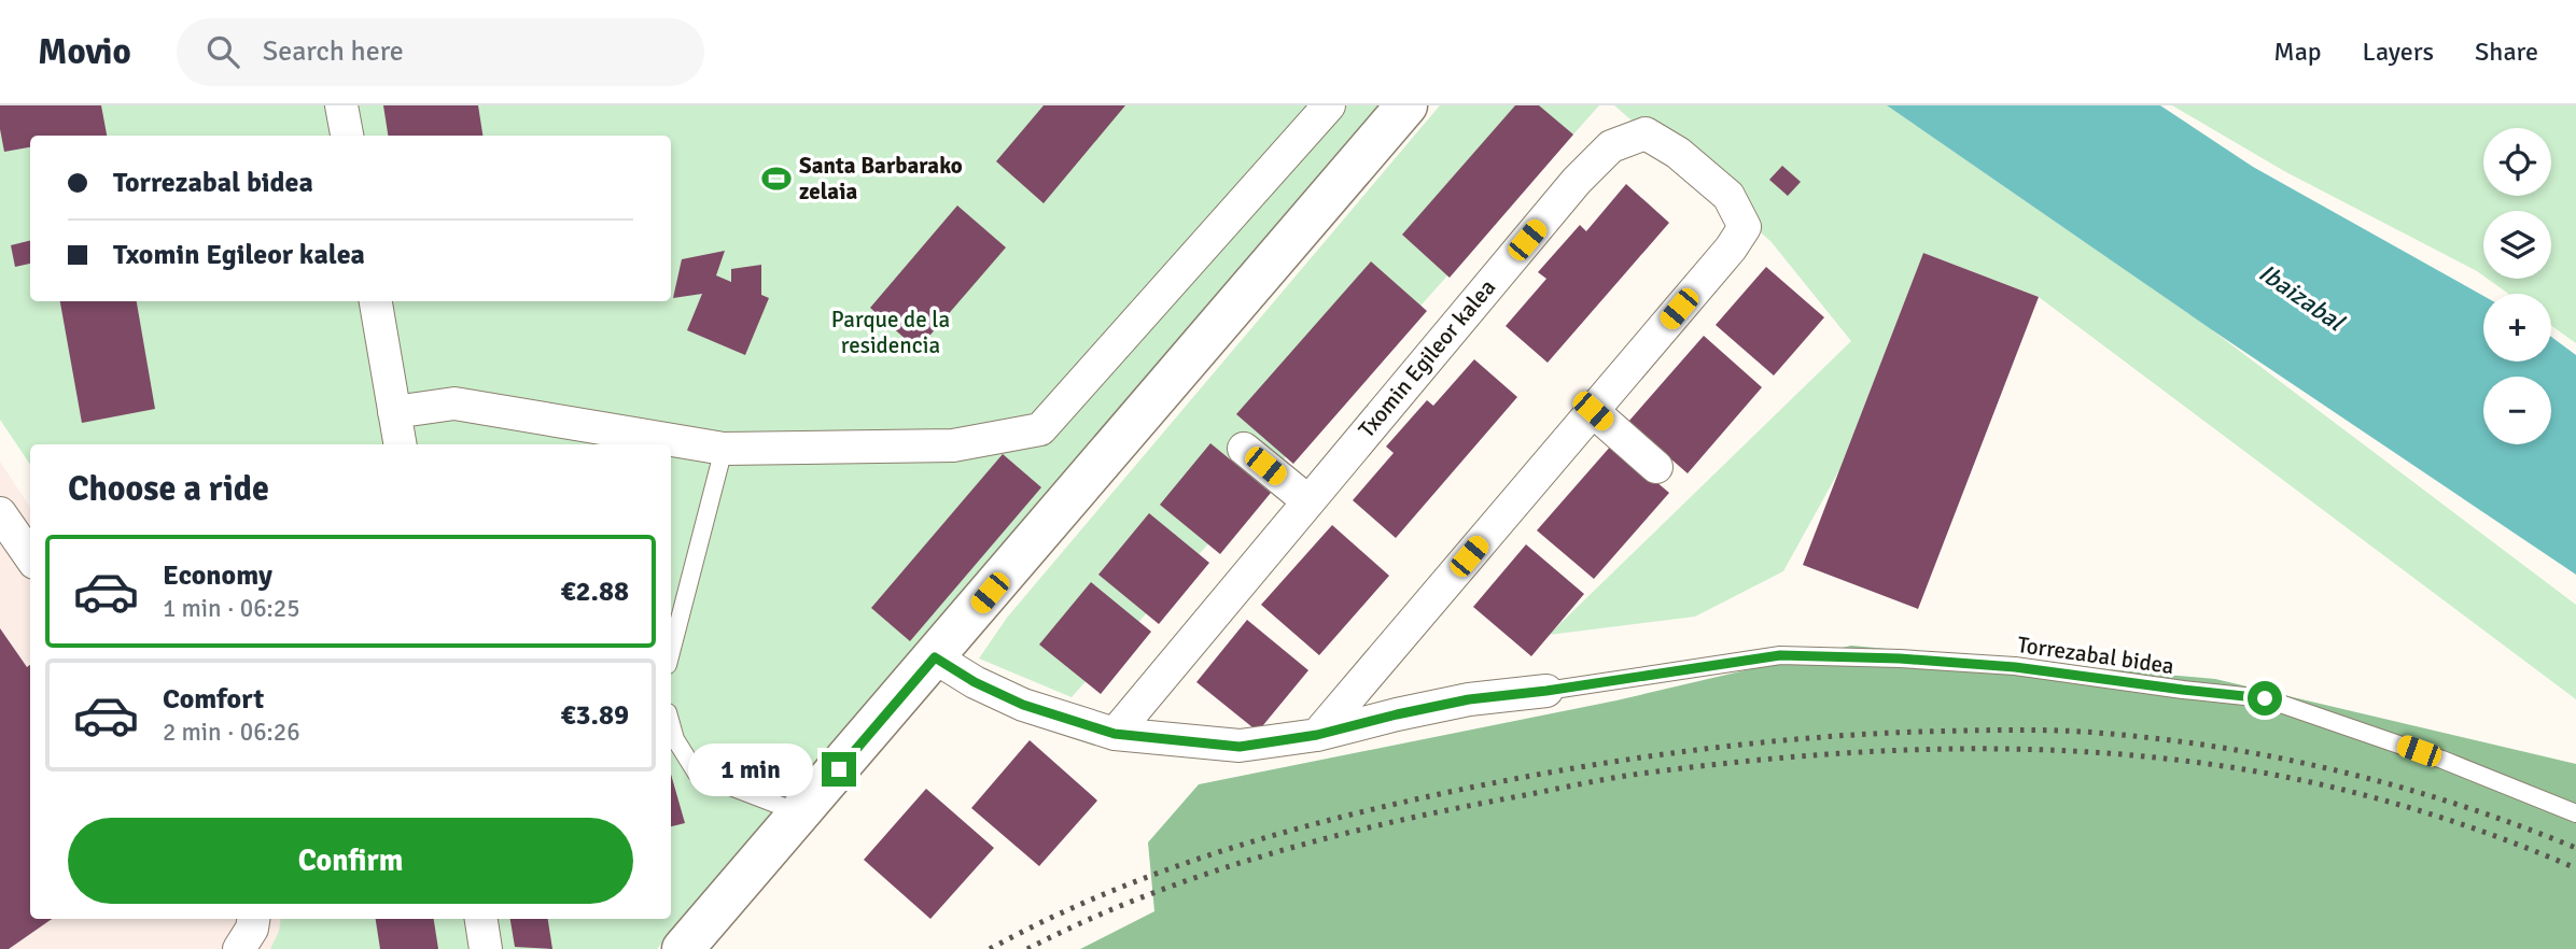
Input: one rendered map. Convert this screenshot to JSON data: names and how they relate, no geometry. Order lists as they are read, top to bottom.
{
  "streets": {
    "street": ["Txomin Egileor kalea"],
    "lane": ["Torrezabal bidea"]
  },
  "water": ["Ibaizabal"],
  "parks": ["Parque de la residencia"],
  "places": {
    "sports": ["Santa Barbarako zelaia"]
  },
  "page": {
    "header": "Movio",
    "search": "Search here",
    "nav": ["Map", "Layers", "Share"],
    "map_buttons": ["+", "−"],
    "banner": ["Torrezabal bidea", "Txomin Egileor kalea"],
    "heading": "Choose a ride",
    "list": [
      {
        "name": "Economy",
        "note": "1 min · 06:25",
        "value": "€2.88"
      },
      {
        "name": "Comfort",
        "note": "2 min · 06:26",
        "value": "€3.89"
      }
    ],
    "bubble": "1 min",
    "buttons": "Confirm"
  }
}
